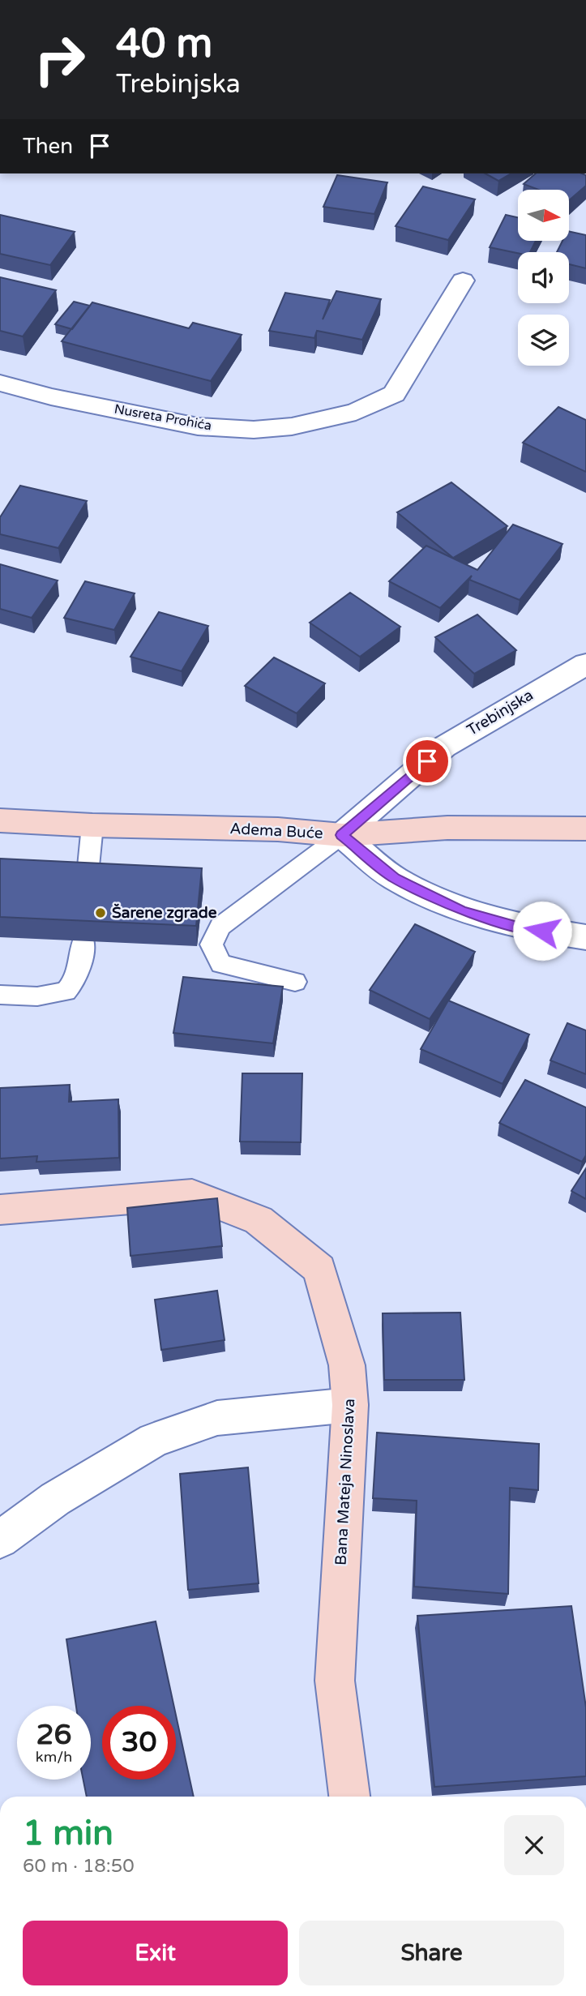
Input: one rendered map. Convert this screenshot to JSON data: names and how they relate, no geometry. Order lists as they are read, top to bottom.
{
  "streets": {
    "street": [
      "Nusreta Prohića",
      "Trebinjska",
      "Adema Buće",
      "Bana Mateja Ninoslava"
    ]
  },
  "crossings": [
    ["Trebinjska", "Adema Buće"]
  ],
  "places": ["Šarene zgrade"],
  "north": "right",
  "page": {
    "turn": ["40 m", "Trebinjska"],
    "then": "Then",
    "speed": "26 km/h",
    "limit": "30",
    "heading": ["1 min", "60 m · 18:50"],
    "buttons": ["Exit", "Share"]
  }
}
